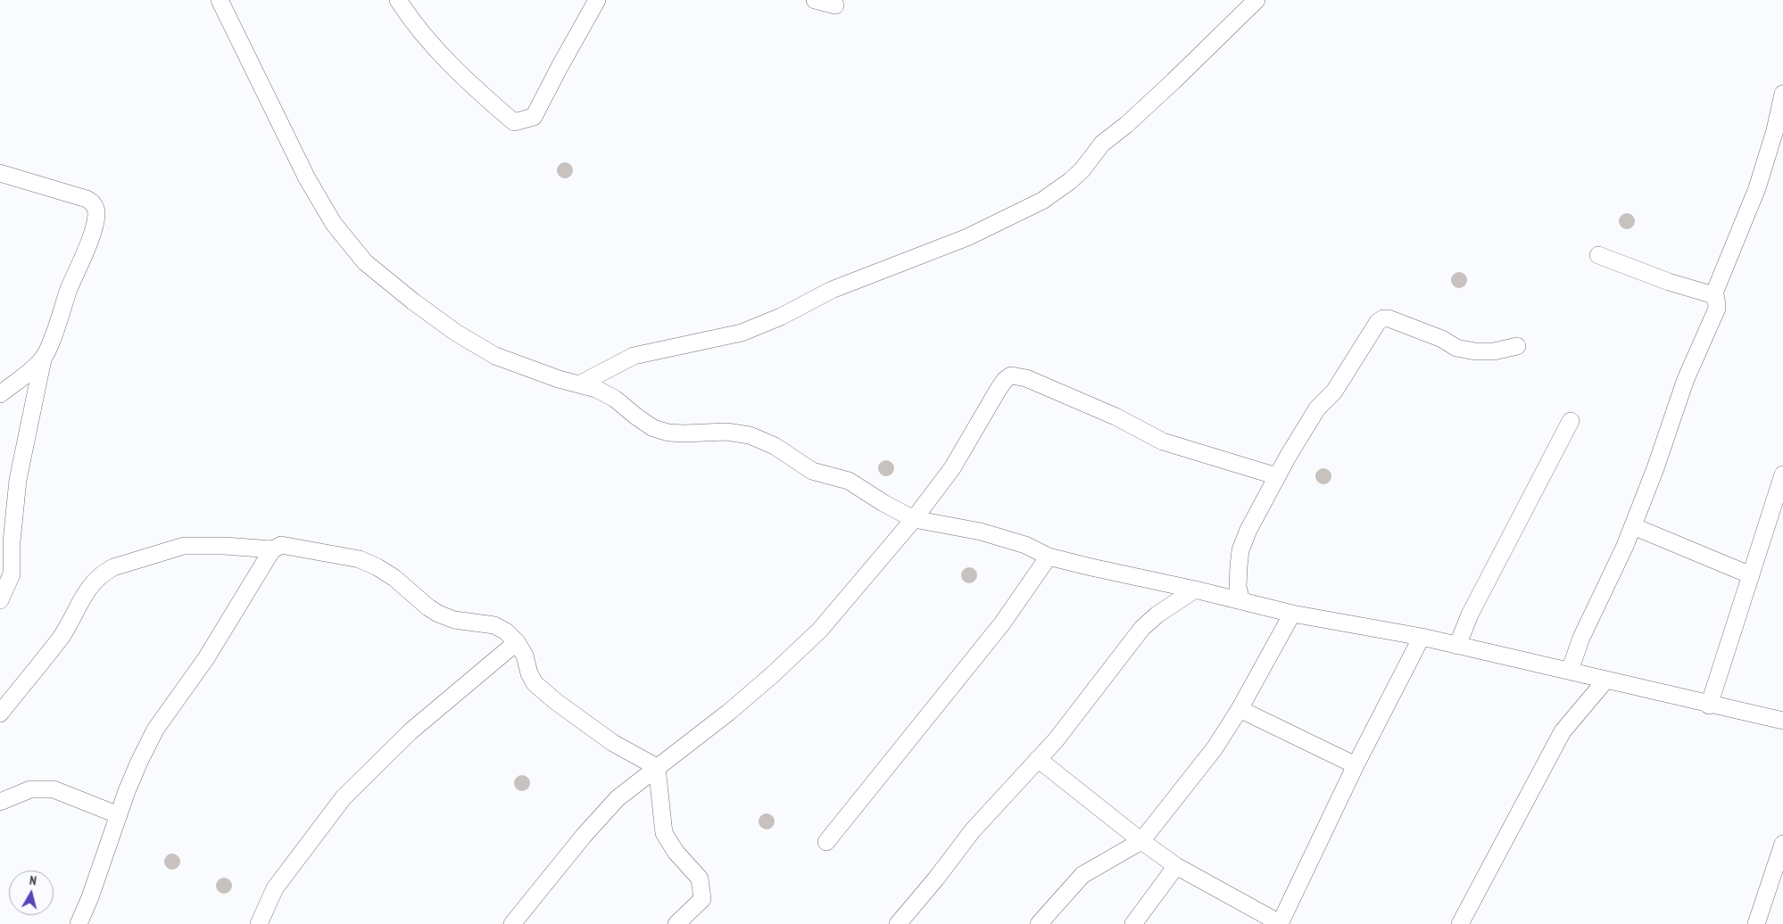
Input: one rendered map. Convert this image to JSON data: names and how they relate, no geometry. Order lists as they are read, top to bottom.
{
  "north": "top"
}
